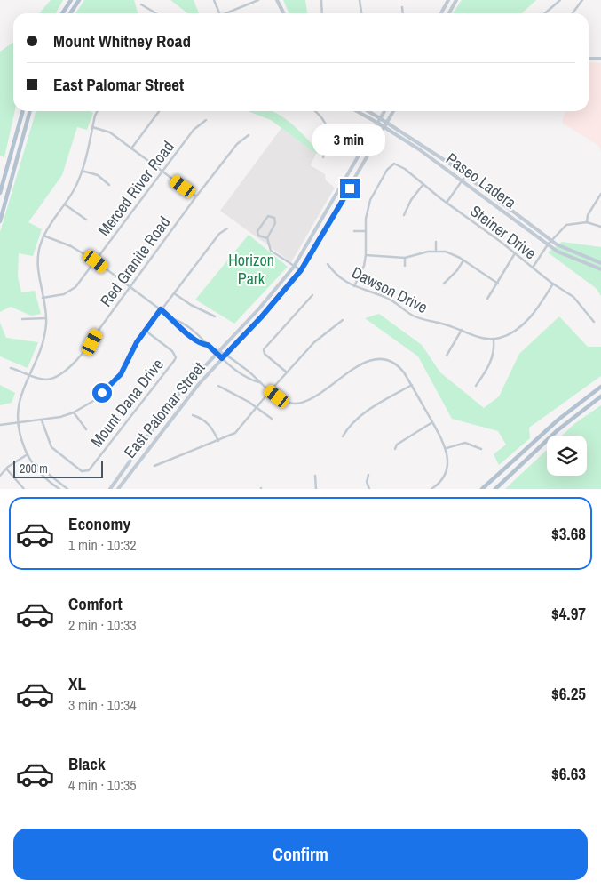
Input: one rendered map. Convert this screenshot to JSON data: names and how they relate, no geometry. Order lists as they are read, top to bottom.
{
  "streets": {
    "main road": ["Paseo Ladera", "East Palomar Street"],
    "street": [
      "Merced River Road",
      "Steiner Drive",
      "Red Granite Road",
      "Dawson Drive",
      "Mount Dana Drive"
    ]
  },
  "crossings": [
    ["Paseo Ladera", "East Palomar Street"]
  ],
  "parks": ["Horizon Park"],
  "scale_bar": "200 m",
  "page": {
    "banner": ["Mount Whitney Road", "East Palomar Street"],
    "bubble": "3 min",
    "scale": "200 m",
    "list": [
      {
        "name": "Economy",
        "note": "1 min · 10:32",
        "value": "$3.68"
      },
      {
        "name": "Comfort",
        "note": "2 min · 10:33",
        "value": "$4.97"
      },
      {
        "name": "XL",
        "note": "3 min · 10:34",
        "value": "$6.25"
      },
      {
        "name": "Black",
        "note": "4 min · 10:35",
        "value": "$6.63"
      }
    ],
    "buttons": "Confirm"
  }
}
